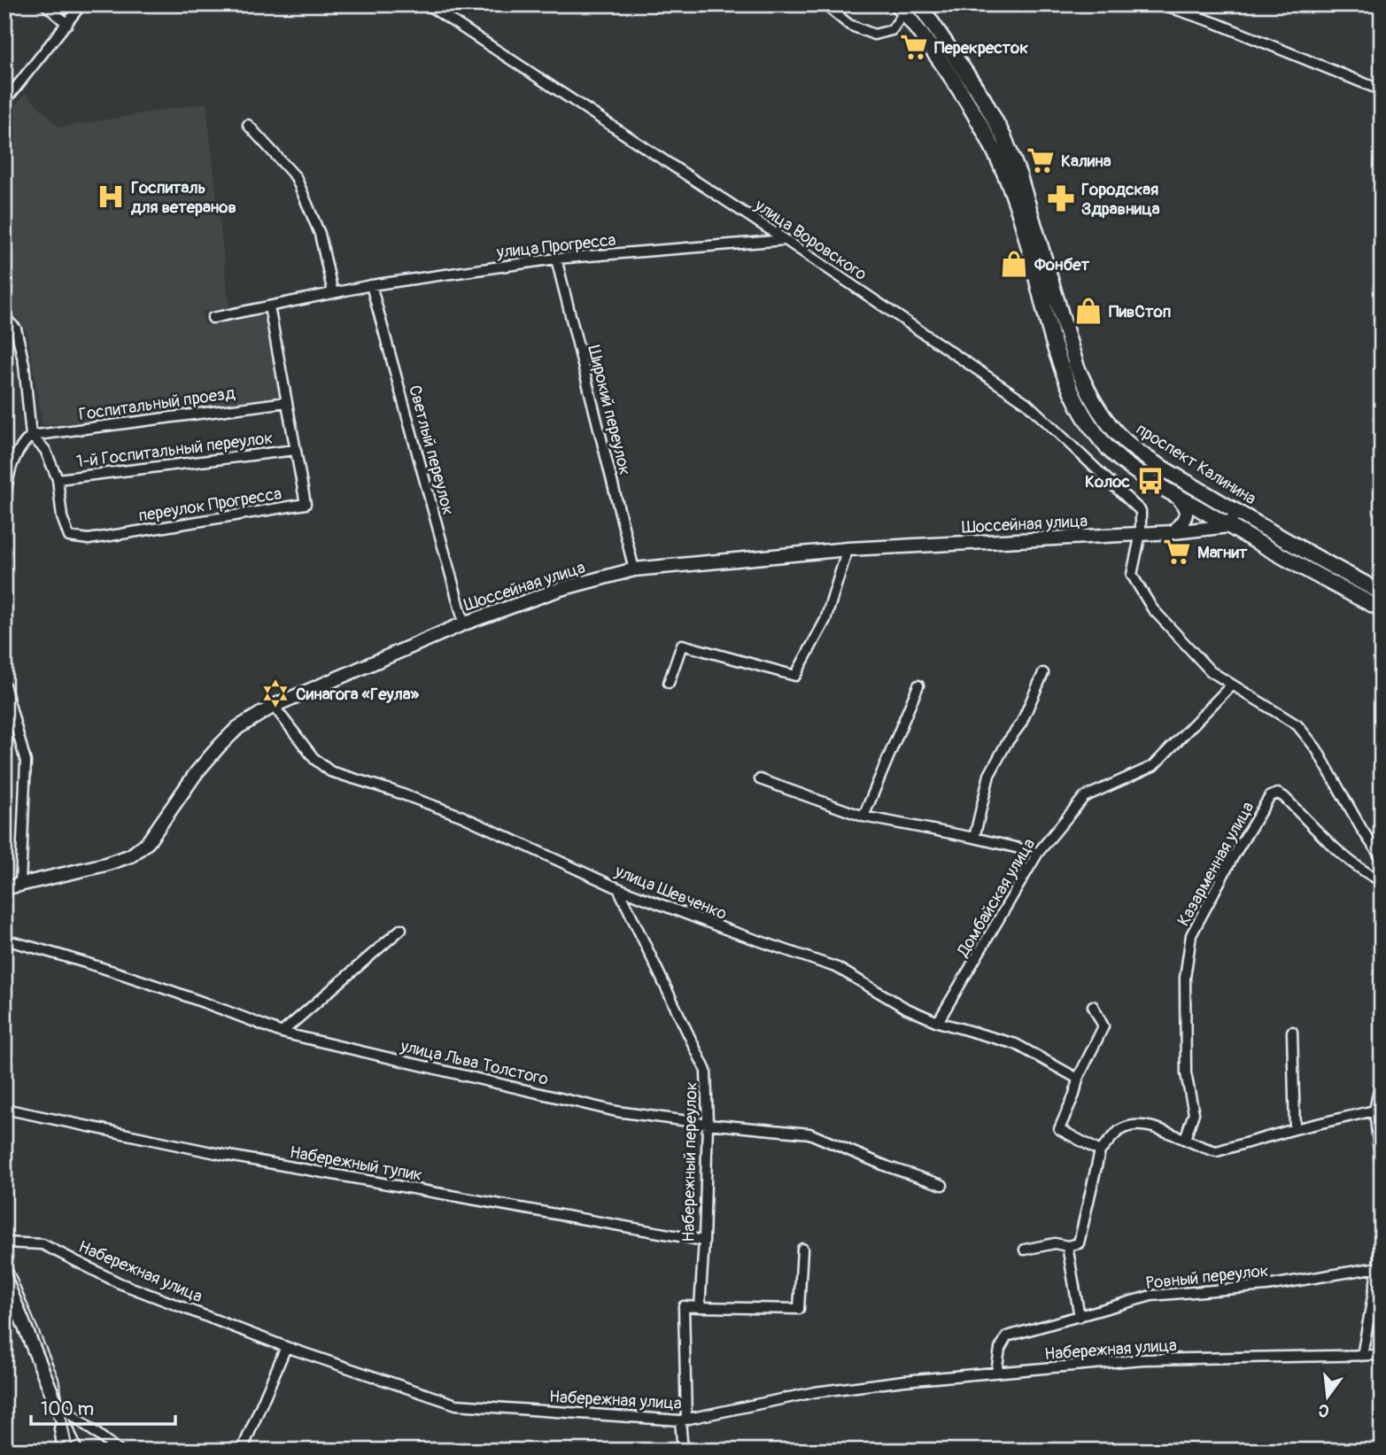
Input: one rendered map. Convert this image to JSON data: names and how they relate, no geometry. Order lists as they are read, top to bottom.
{
  "streets": {
    "main road": ["проспект Калинина", "Шоссейная улица"],
    "street": [
      "улица Воровского",
      "улица Прогресса",
      "Госпитальный проезд",
      "Широкий переулок",
      "1-й Госпитальный переулок",
      "Светлый переулок",
      "переулок Прогресса",
      "Казарменная улица",
      "улица Шевченко",
      "Домбайская улица",
      "улица Льва Толстого",
      "Набережный переулок",
      "Набережный тупик",
      "Набережная улица",
      "Ровный переулок"
    ]
  },
  "crossings": [
    ["улица Воровского", "улица Прогресса"],
    ["улица Воровского", "Шоссейная улица"],
    ["улица Прогресса", "Широкий переулок"],
    ["улица Прогресса", "Светлый переулок"],
    ["улица Прогресса", "переулок Прогресса"],
    ["Госпитальный проезд", "переулок Прогресса"],
    ["Широкий переулок", "Шоссейная улица"],
    ["1-й Госпитальный переулок", "переулок Прогресса"],
    ["Светлый переулок", "Шоссейная улица"],
    ["Шоссейная улица", "улица Шевченко"],
    ["улица Шевченко", "Домбайская улица"],
    ["улица Шевченко", "Набережный переулок"],
    ["улица Льва Толстого", "Набережный переулок"],
    ["Набережный переулок", "Набережный тупик"],
    ["Набережная улица", "Ровный переулок"]
  ],
  "places": {
    "supermarket": ["Перекресток", "Калина", "Магнит"],
    "hospital": ["Госпиталь для ветеранов"],
    "pharmacy": ["Городская Здравница"],
    "shop": ["Фонбет", "ПивСтоп"],
    "bus stop": ["Колос"],
    "synagogue": ["Синагога «Геула»"]
  },
  "scale_bar": "100 m",
  "north": "bottom"
}
